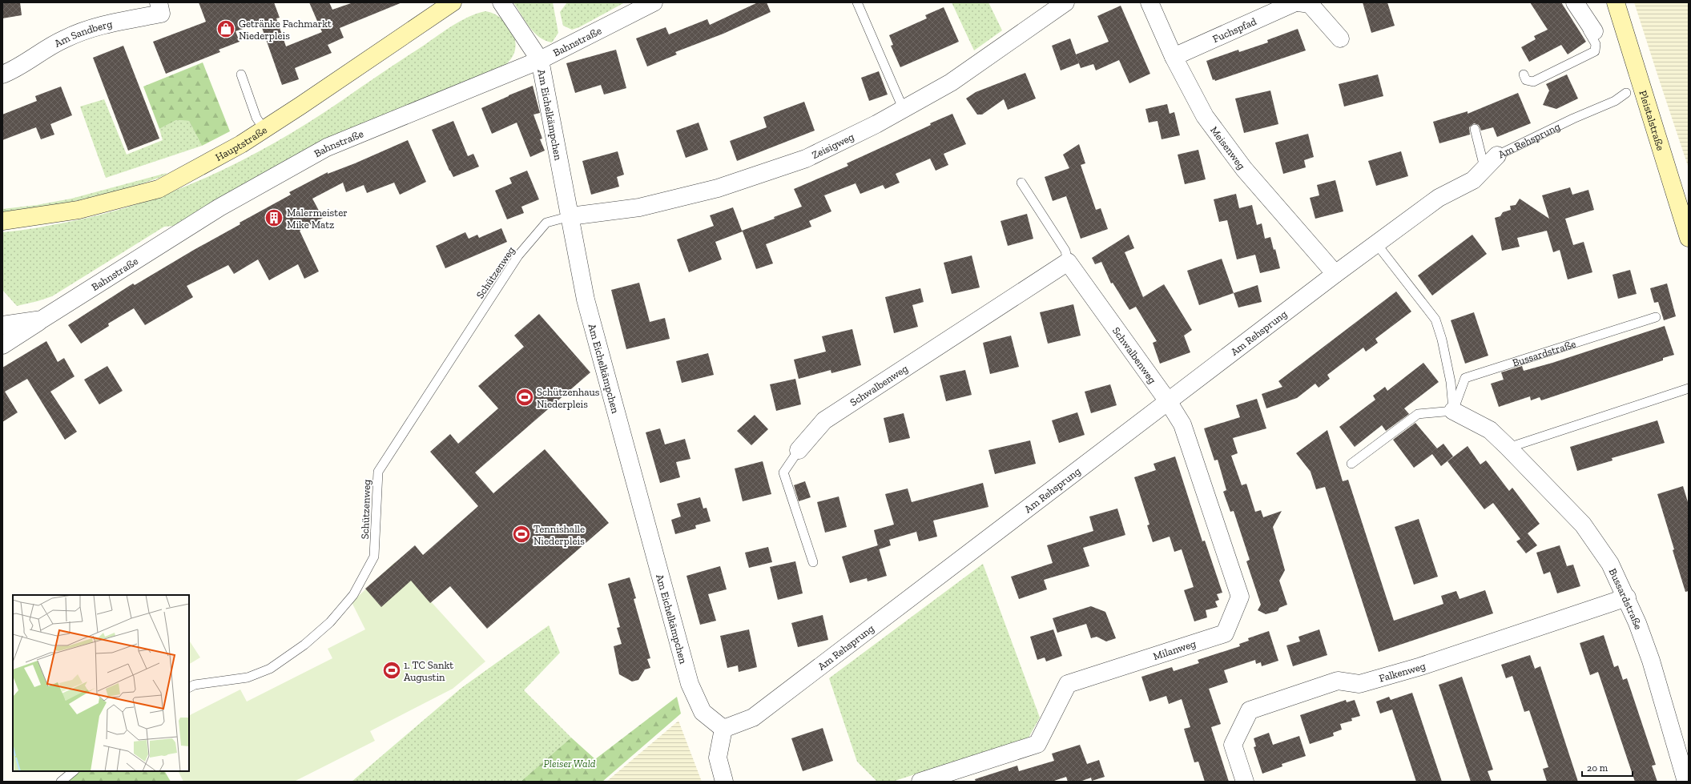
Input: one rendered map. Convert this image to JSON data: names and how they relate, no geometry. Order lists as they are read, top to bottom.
{
  "streets": {
    "main road": ["Pleistalstraße", "Hauptstraße"],
    "street": [
      "Fuchspfad",
      "Am Sandberg",
      "Bahnstraße",
      "Am Eichelkämpchen",
      "Am Rehsprung",
      "Zeisigweg",
      "Meisenweg",
      "Bussardstraße",
      "Schwalbenweg",
      "Milanweg",
      "Falkenweg"
    ],
    "lane": ["Schützenweg"]
  },
  "crossings": [
    ["Fuchspfad", "Meisenweg"],
    ["Bahnstraße", "Am Eichelkämpchen"],
    ["Am Eichelkämpchen", "Am Rehsprung"],
    ["Am Eichelkämpchen", "Zeisigweg"],
    ["Am Eichelkämpchen", "Schützenweg"],
    ["Am Rehsprung", "Meisenweg"],
    ["Am Rehsprung", "Schwalbenweg"],
    ["Am Rehsprung", "Milanweg"],
    ["Zeisigweg", "Schützenweg"],
    ["Bussardstraße", "Falkenweg"],
    ["Schwalbenweg", "Milanweg"]
  ],
  "parks": ["Pleiser Wald"],
  "places": {
    "shop": ["Getränke Fachmarkt Niederpleis"],
    "building": ["Malermeister Mike Matz"],
    "sports": ["Schützenhaus Niederpleis", "Tennishalle Niederpleis", "1. TC Sankt Augustin"]
  },
  "scale_bar": "20 m"
}
